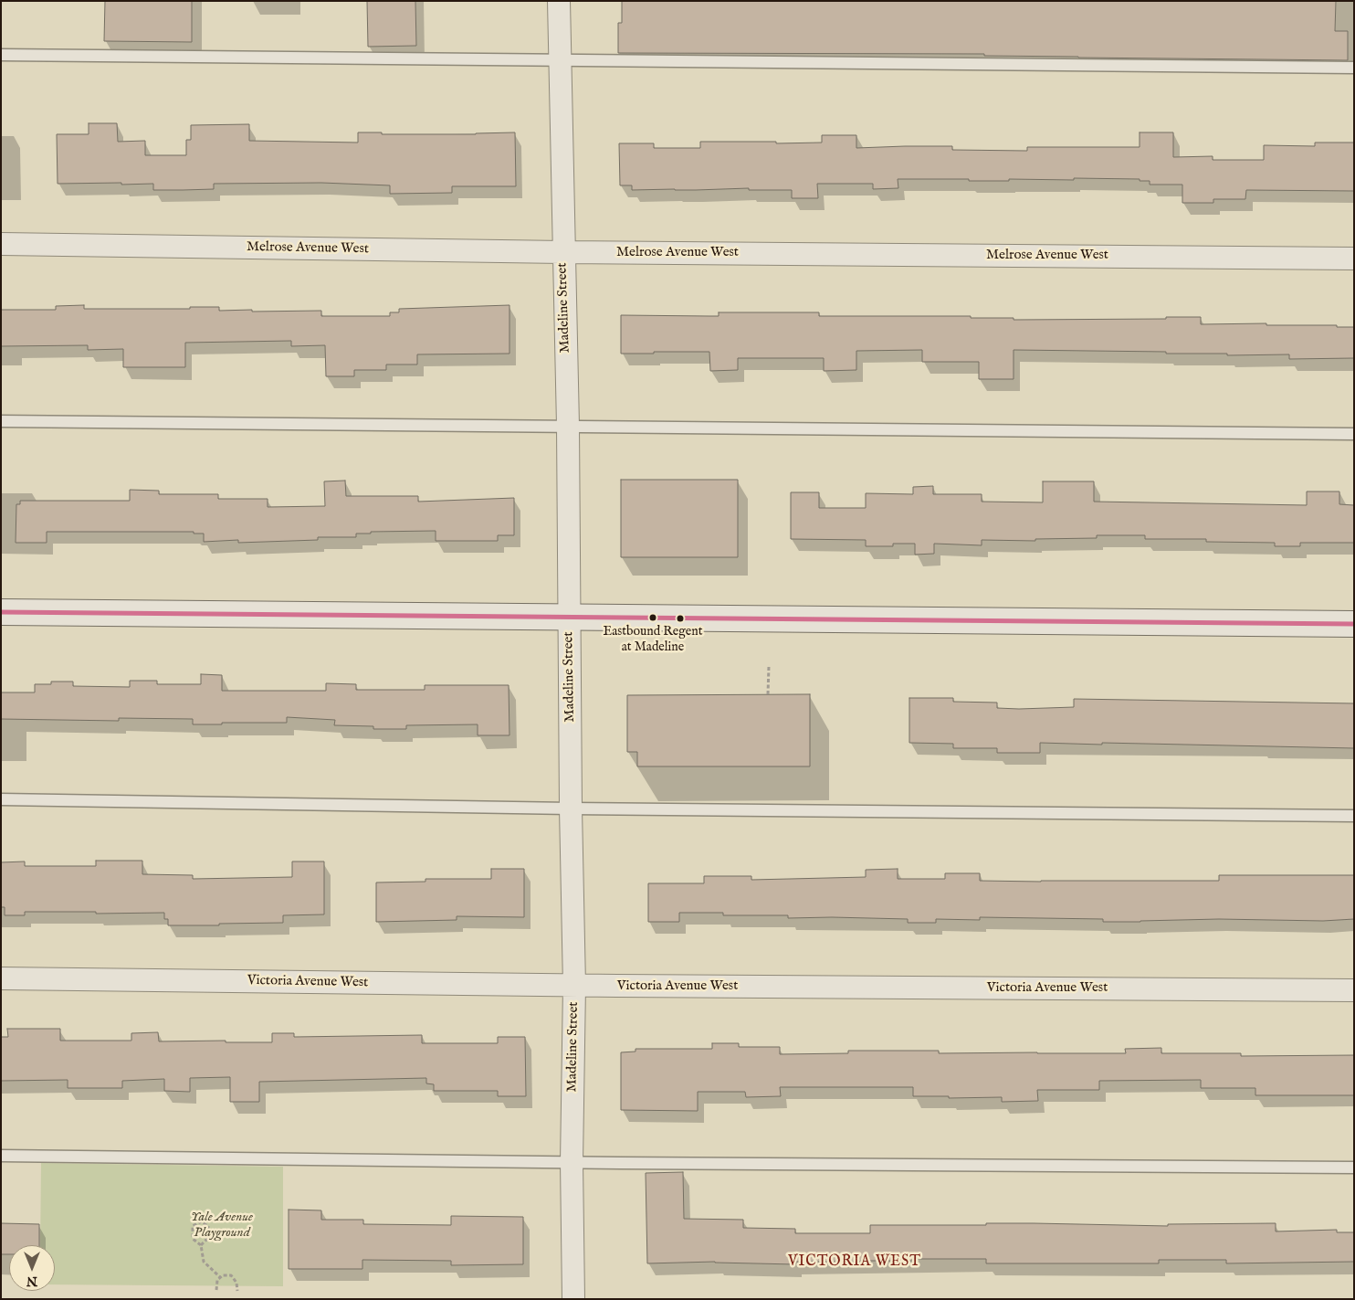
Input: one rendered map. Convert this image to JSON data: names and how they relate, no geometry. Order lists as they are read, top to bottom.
{
  "streets": {
    "street": ["Melrose Avenue West", "Madeline Street", "Victoria Avenue West"]
  },
  "crossings": [
    ["Melrose Avenue West", "Madeline Street"],
    ["Madeline Street", "Victoria Avenue West"]
  ],
  "districts": ["VICTORIA WEST"],
  "parks": ["Yale Avenue Playground"],
  "places": ["Eastbound Regent at Madeline"],
  "north": "bottom"
}
